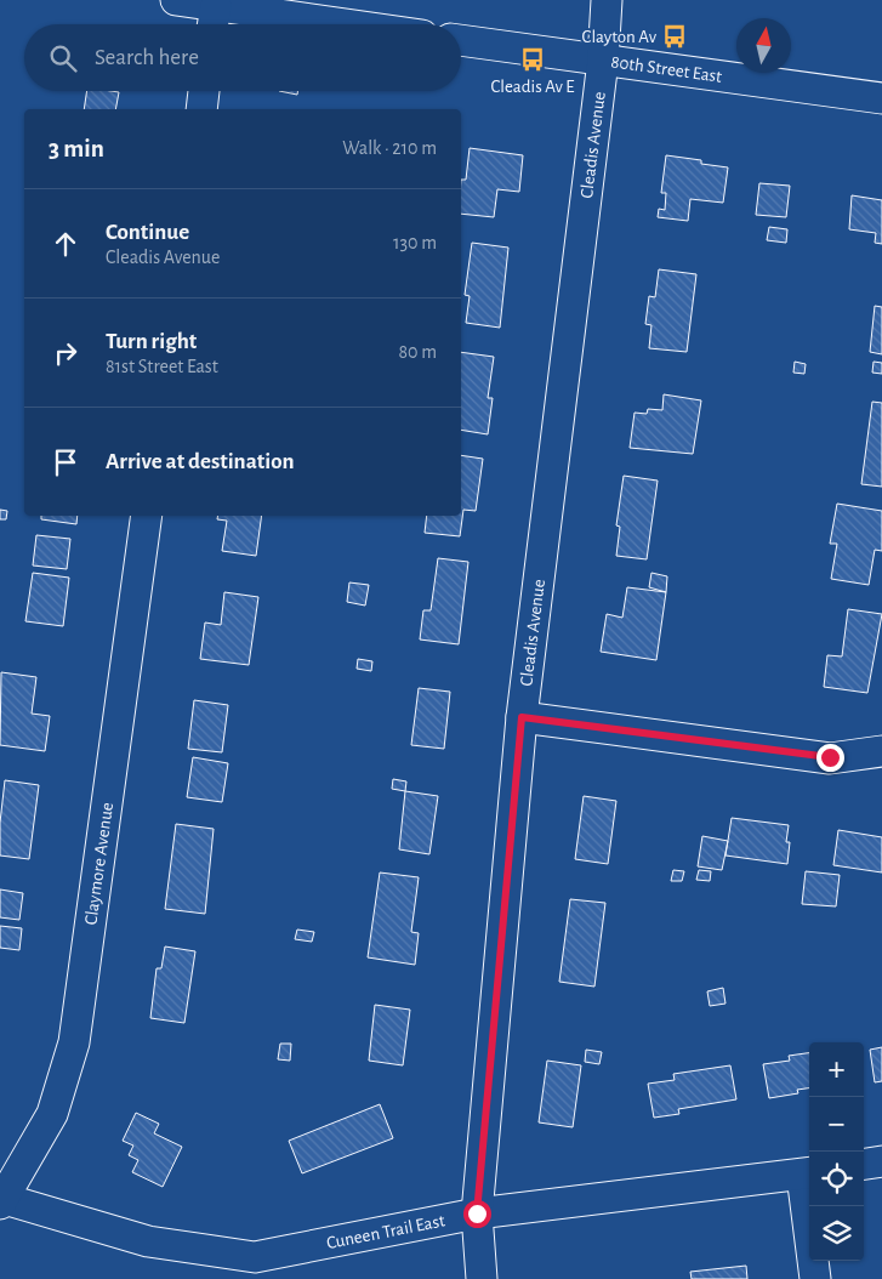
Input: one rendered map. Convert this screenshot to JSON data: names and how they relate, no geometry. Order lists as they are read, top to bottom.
{
  "streets": {
    "street": [
      "80th Street East",
      "Cleadis Avenue",
      "Claymore Avenue",
      "Cuneen Trail East"
    ]
  },
  "crossings": [
    ["80th Street East", "Cleadis Avenue"],
    ["Cleadis Avenue", "Cuneen Trail East"],
    ["Claymore Avenue", "Cuneen Trail East"]
  ],
  "places": {
    "bus stop": ["Clayton Av", "Cleadis Av E"]
  },
  "north": "top",
  "page": {
    "search": "Search here",
    "heading": ["3 min", "Walk · 210 m"],
    "list": [
      ["Continue", "Cleadis Avenue", "130 m"],
      ["Turn right", "81st Street East", "80 m"],
      "Arrive at destination"
    ],
    "map_buttons": ["+", "−"]
  }
}
